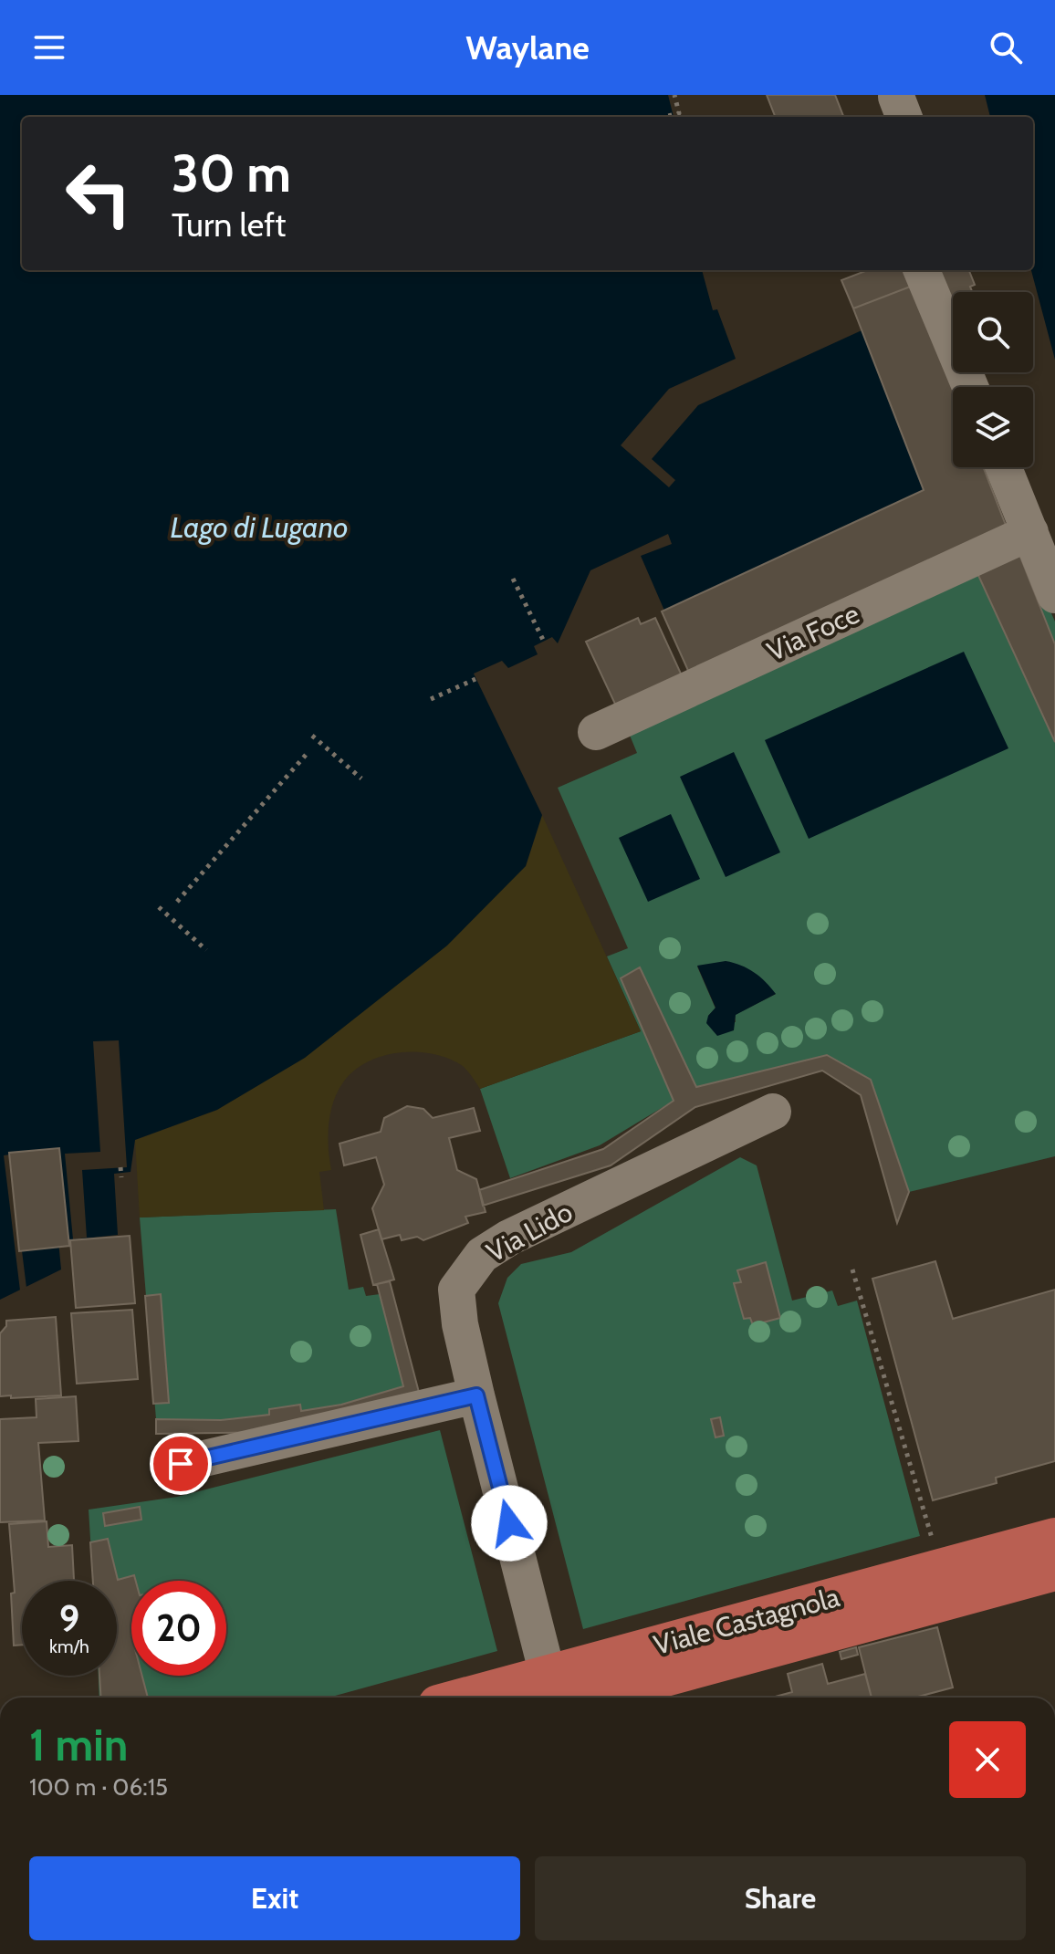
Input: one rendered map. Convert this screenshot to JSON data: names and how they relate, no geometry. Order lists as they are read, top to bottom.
{
  "streets": {
    "main road": ["Viale Castagnola"],
    "street": ["Via Foce", "Via Lido"]
  },
  "crossings": [
    ["Via Lido", "Viale Castagnola"]
  ],
  "water": ["Lago di Lugano"],
  "page": {
    "header": "Waylane",
    "turn": ["30 m", "Turn left"],
    "speed": "9 km/h",
    "limit": "20",
    "heading": ["1 min", "100 m · 06:15"],
    "buttons": ["Exit", "Share"]
  }
}
